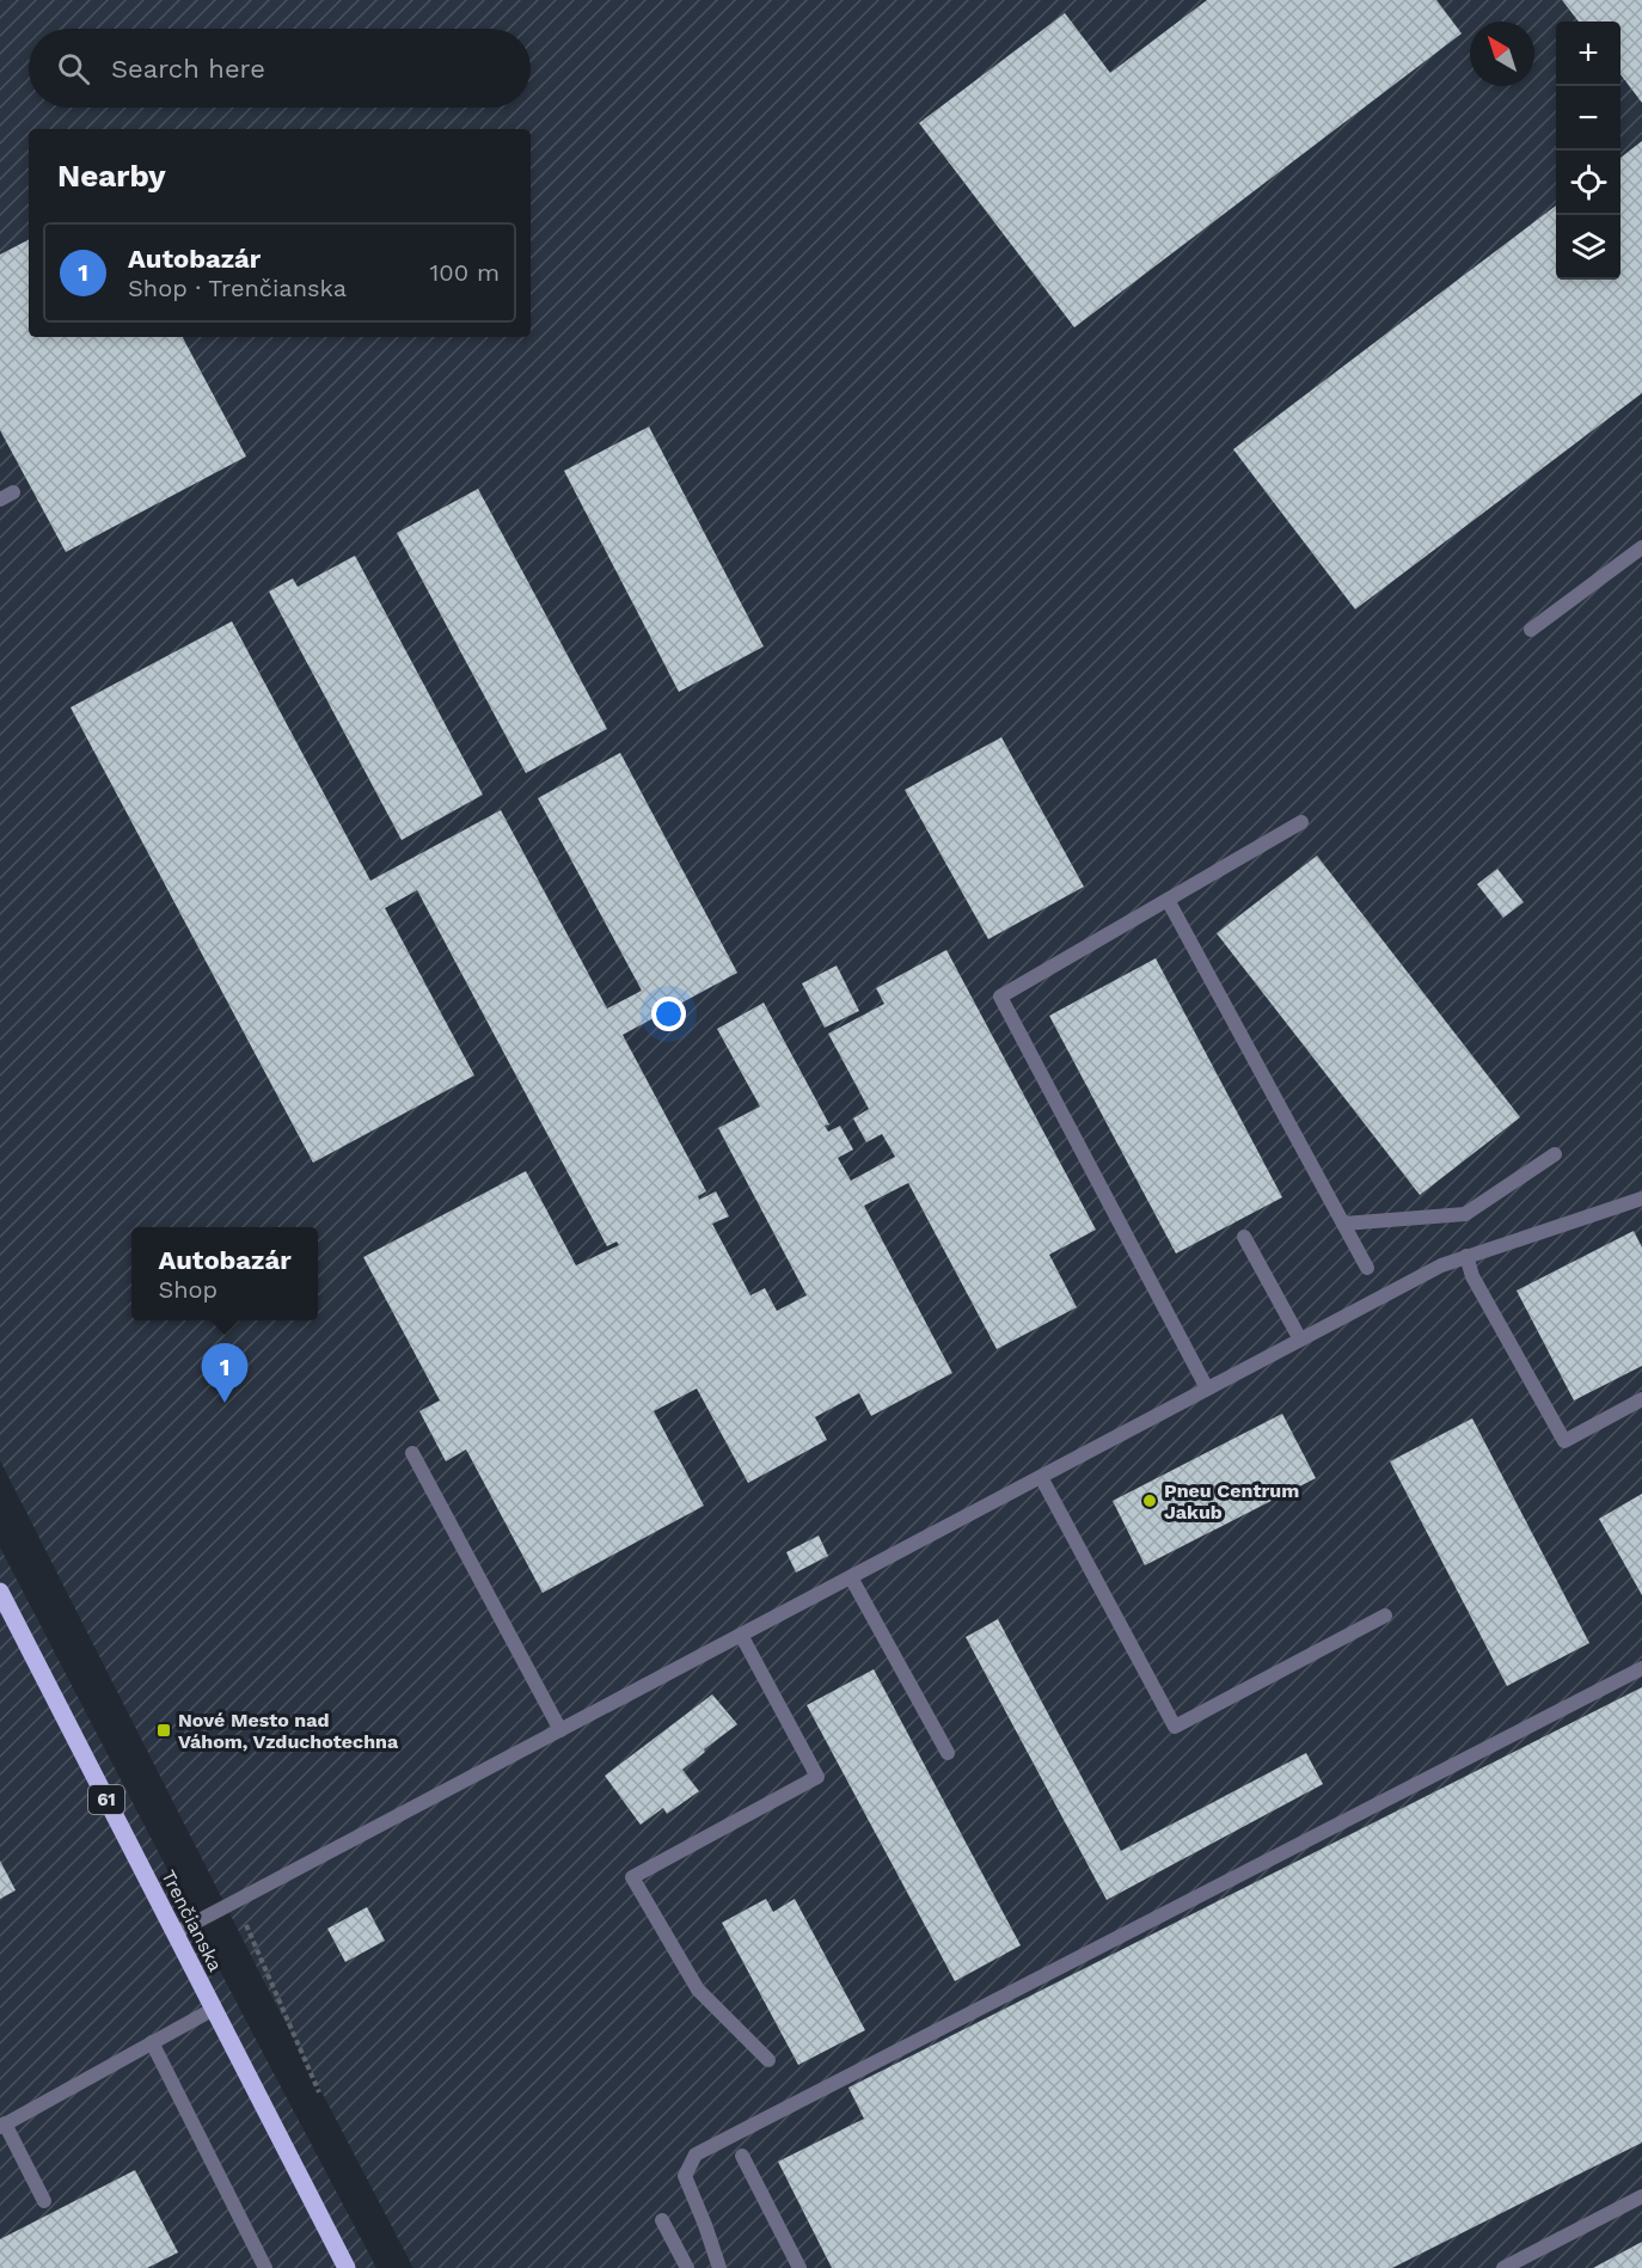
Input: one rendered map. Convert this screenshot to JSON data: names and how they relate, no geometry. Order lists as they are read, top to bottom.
{
  "streets": {
    "main road": ["61", "Trenčianska"]
  },
  "places": {
    "other": ["Pneu Centrum Jakub"],
    "transit": ["Nové Mesto nad Váhom, Vzduchotechna"]
  },
  "north": "top left",
  "page": {
    "map_buttons": ["+", "−"],
    "search": "Search here",
    "heading": "Nearby",
    "list": [
      {
        "mark": "1",
        "name": "Autobazár",
        "note": "Shop · Trenčianska",
        "value": "100 m"
      }
    ],
    "popup": ["Autobazár", "Shop"],
    "pins": "1"
  }
}
